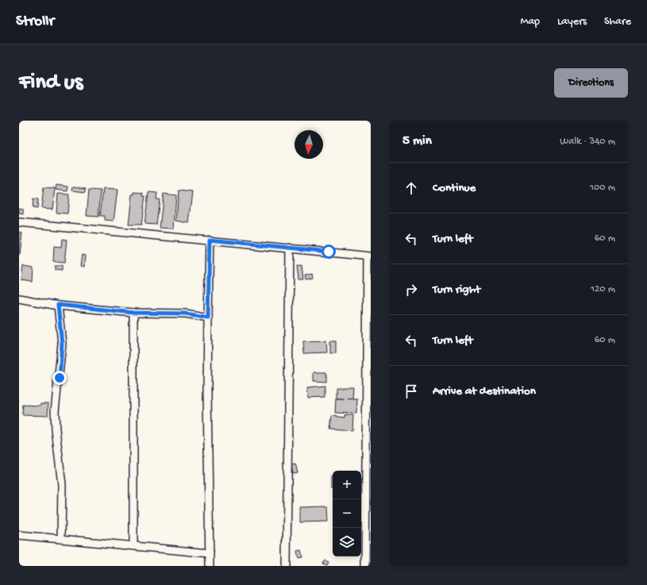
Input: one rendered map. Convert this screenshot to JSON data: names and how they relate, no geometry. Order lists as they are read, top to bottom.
{
  "north": "bottom",
  "page": {
    "header": "Strollr",
    "nav": ["Map", "Layers", "Share"],
    "buttons": "Directions",
    "title": "Find us",
    "heading": ["5 min", "Walk · 340 m"],
    "list": [
      ["Continue", "100 m"],
      ["Turn left", "60 m"],
      ["Turn right", "120 m"],
      ["Turn left", "60 m"],
      "Arrive at destination"
    ],
    "map_buttons": ["+", "−"]
  }
}
